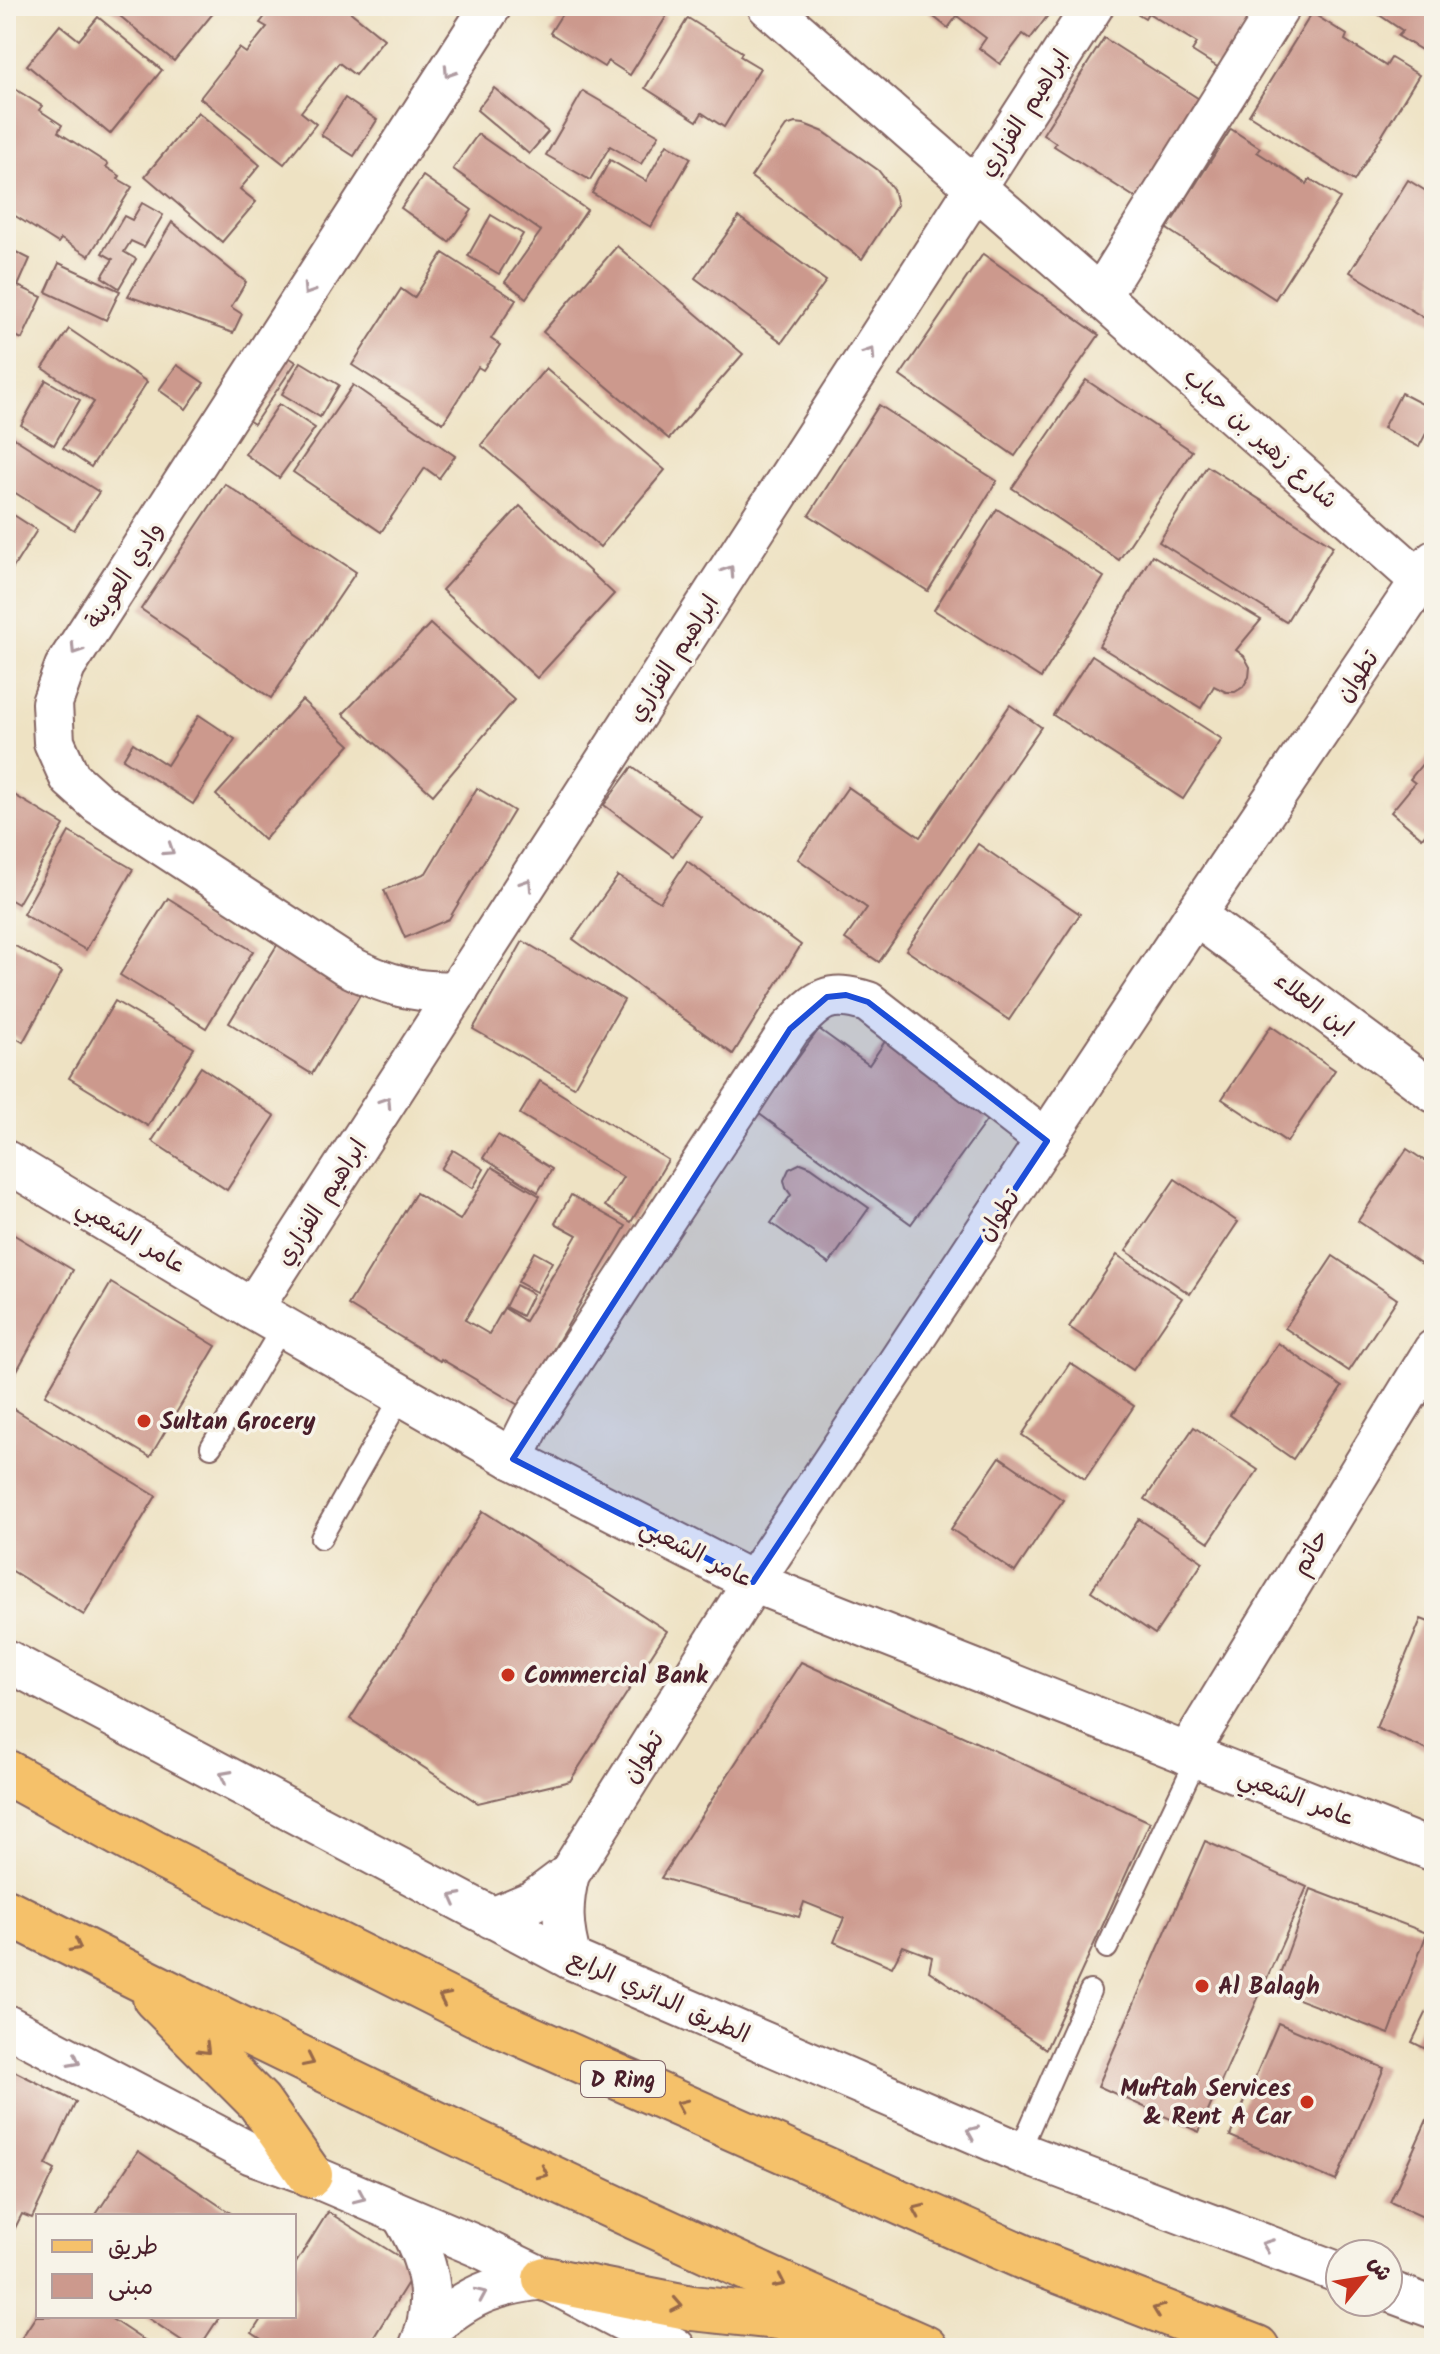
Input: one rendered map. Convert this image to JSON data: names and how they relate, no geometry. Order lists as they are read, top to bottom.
{
  "streets": {
    "main road": ["D Ring"],
    "street": [
      "ابراهيم الفزاري",
      "شارع زهير بن حباب",
      "وادي العوينة",
      "تطوان",
      "ابن العلاء",
      "عامر الشعبي",
      "حاتم",
      "الطريق الدائري الرابع"
    ]
  },
  "crossings": [
    ["ابراهيم الفزاري", "شارع زهير بن حباب"],
    ["ابراهيم الفزاري", "وادي العوينة"],
    ["ابراهيم الفزاري", "عامر الشعبي"],
    ["شارع زهير بن حباب", "تطوان"],
    ["تطوان", "ابن العلاء"],
    ["تطوان", "عامر الشعبي"],
    ["تطوان", "الطريق الدائري الرابع"],
    ["عامر الشعبي", "حاتم"]
  ],
  "one_way": ["ابراهيم الفزاري"],
  "places": [
    "Sultan Grocery",
    "Commercial Bank",
    "Al Balagh",
    "Muftah Services & Rent A Car"
  ],
  "legend": ["طريق", "مبنى"],
  "north": "top right"
}
